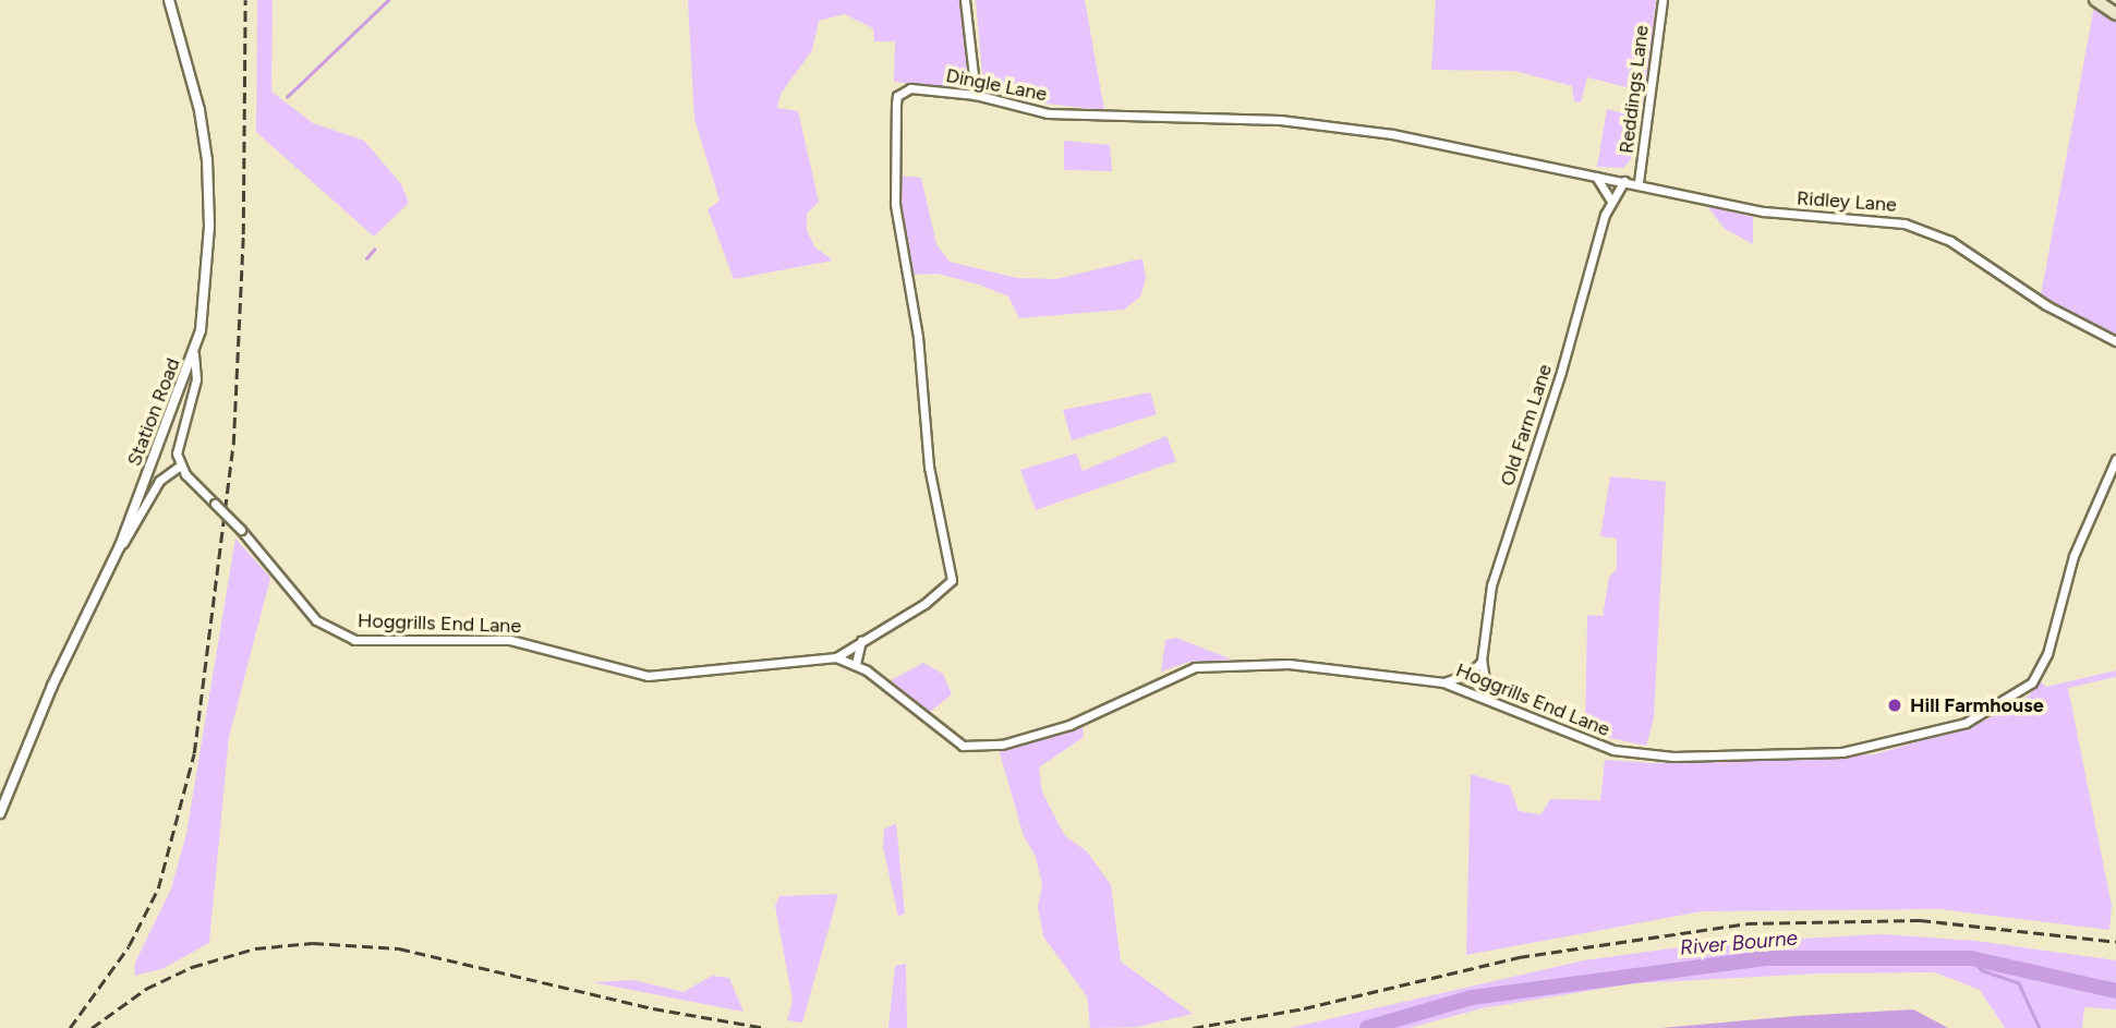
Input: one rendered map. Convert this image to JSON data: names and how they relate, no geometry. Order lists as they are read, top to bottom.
{
  "streets": {
    "street": [
      "Dingle Lane",
      "Reddings Lane",
      "Ridley Lane",
      "Station Road",
      "Old Farm Lane",
      "Hoggrills End Lane"
    ]
  },
  "crossings": [
    ["Dingle Lane", "Reddings Lane"],
    ["Dingle Lane", "Ridley Lane"],
    ["Dingle Lane", "Old Farm Lane"],
    ["Dingle Lane", "Hoggrills End Lane"],
    ["Reddings Lane", "Ridley Lane"],
    ["Old Farm Lane", "Hoggrills End Lane"]
  ],
  "water": ["River Bourne"],
  "places": ["Hill Farmhouse"]
}
